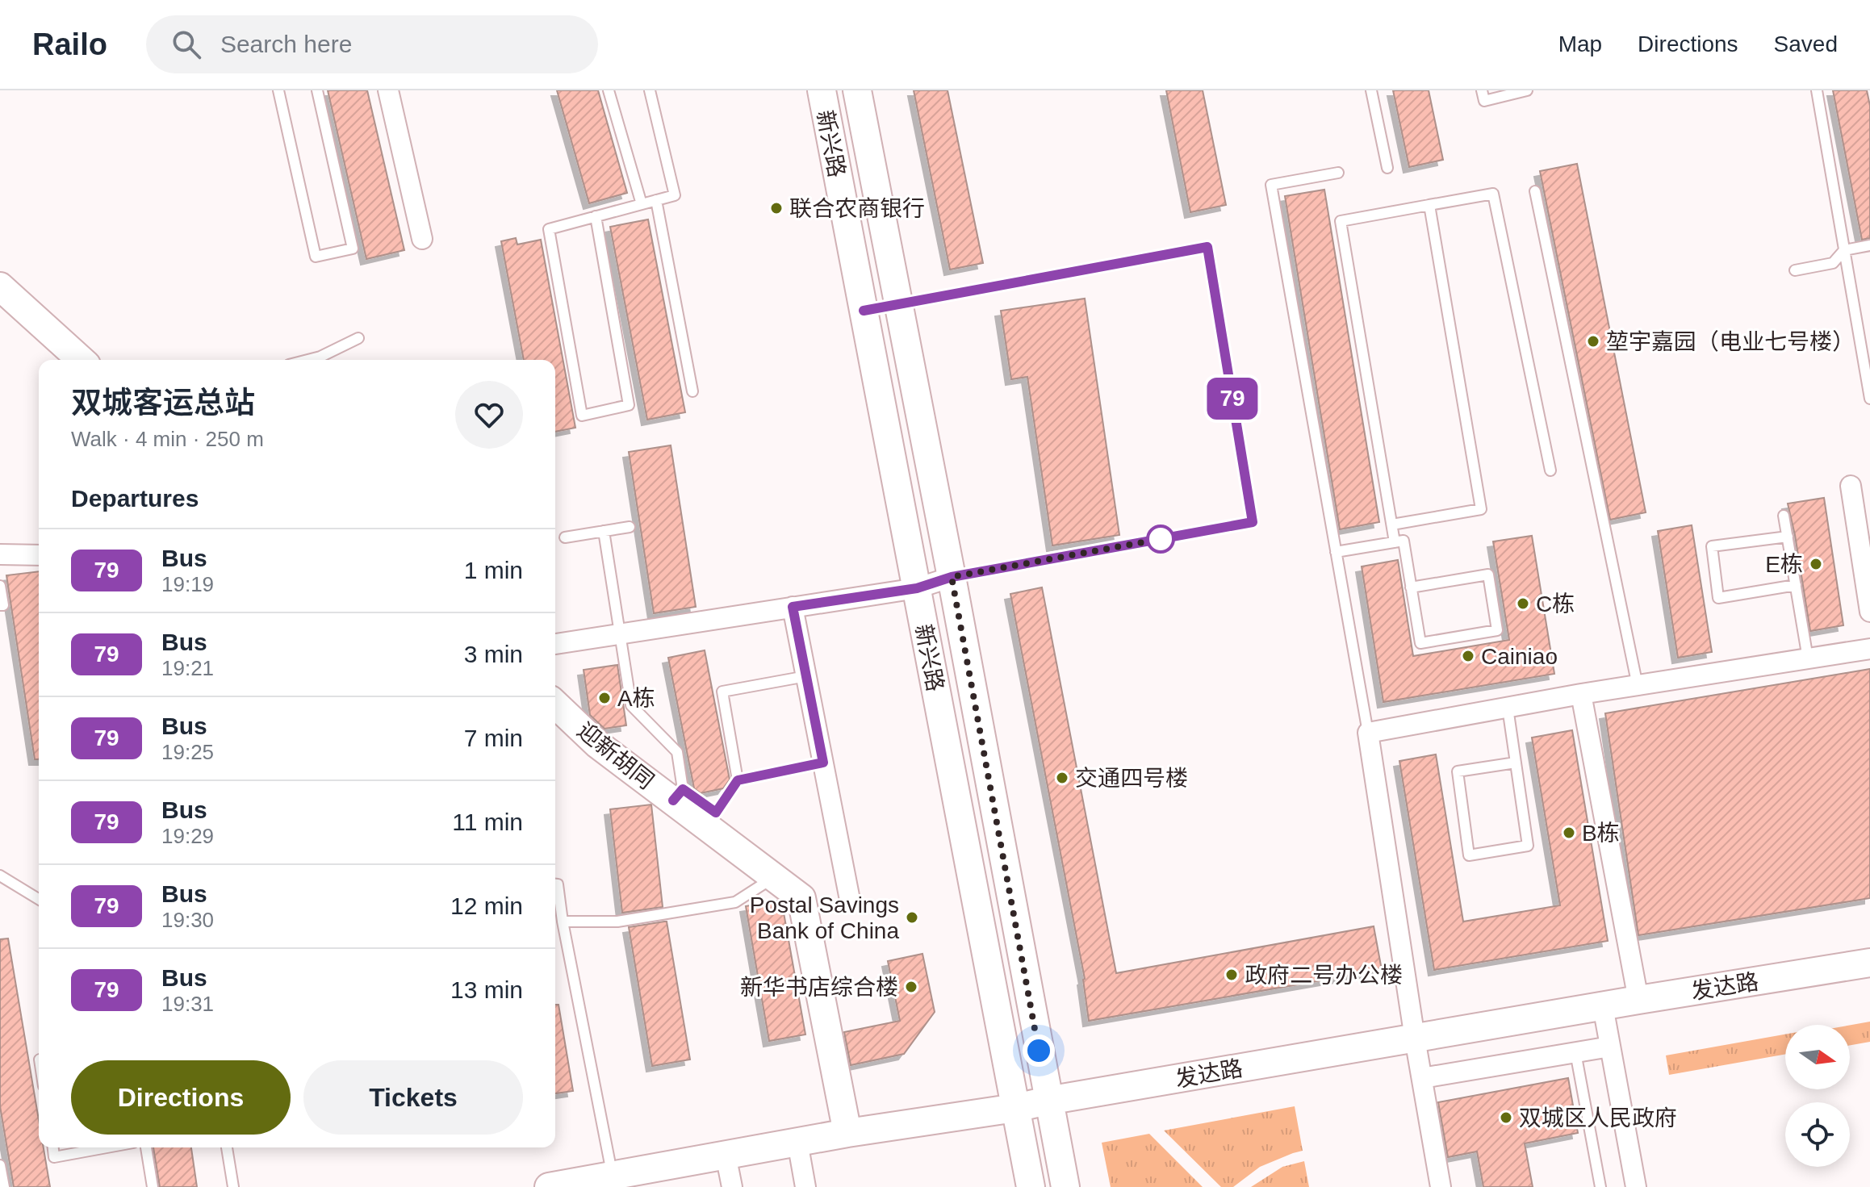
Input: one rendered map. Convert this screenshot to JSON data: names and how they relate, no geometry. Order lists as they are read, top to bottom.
{
  "streets": {
    "main road": ["新兴路", "迎新胡同", "发达路"]
  },
  "crossings": [
    ["新兴路", "发达路"],
    ["迎新胡同", "发达路"]
  ],
  "places": [
    "联合农商银行",
    "堃宇嘉园（电业七号楼）",
    "E栋",
    "C栋",
    "Cainiao",
    "A栋",
    "交通四号楼",
    "B栋",
    "Postal Savings Bank of China",
    "政府二号办公楼",
    "新华书店综合楼",
    "双城区人民政府"
  ],
  "lines": ["bus line 79"],
  "north": "right",
  "page": {
    "header": "Railo",
    "search": "Search here",
    "nav": ["Map", "Directions", "Saved"],
    "on_map": "79",
    "heading": [
      ["双城客运总站", "Walk · 4 min · 250 m"],
      "Departures"
    ],
    "list": [
      {
        "mark": "79",
        "name": "Bus",
        "note": "19:19",
        "value": "1 min"
      },
      {
        "mark": "79",
        "name": "Bus",
        "note": "19:21",
        "value": "3 min"
      },
      {
        "mark": "79",
        "name": "Bus",
        "note": "19:25",
        "value": "7 min"
      },
      {
        "mark": "79",
        "name": "Bus",
        "note": "19:29",
        "value": "11 min"
      },
      {
        "mark": "79",
        "name": "Bus",
        "note": "19:30",
        "value": "12 min"
      },
      {
        "mark": "79",
        "name": "Bus",
        "note": "19:31",
        "value": "13 min"
      }
    ],
    "buttons": ["Directions", "Tickets"]
  }
}
